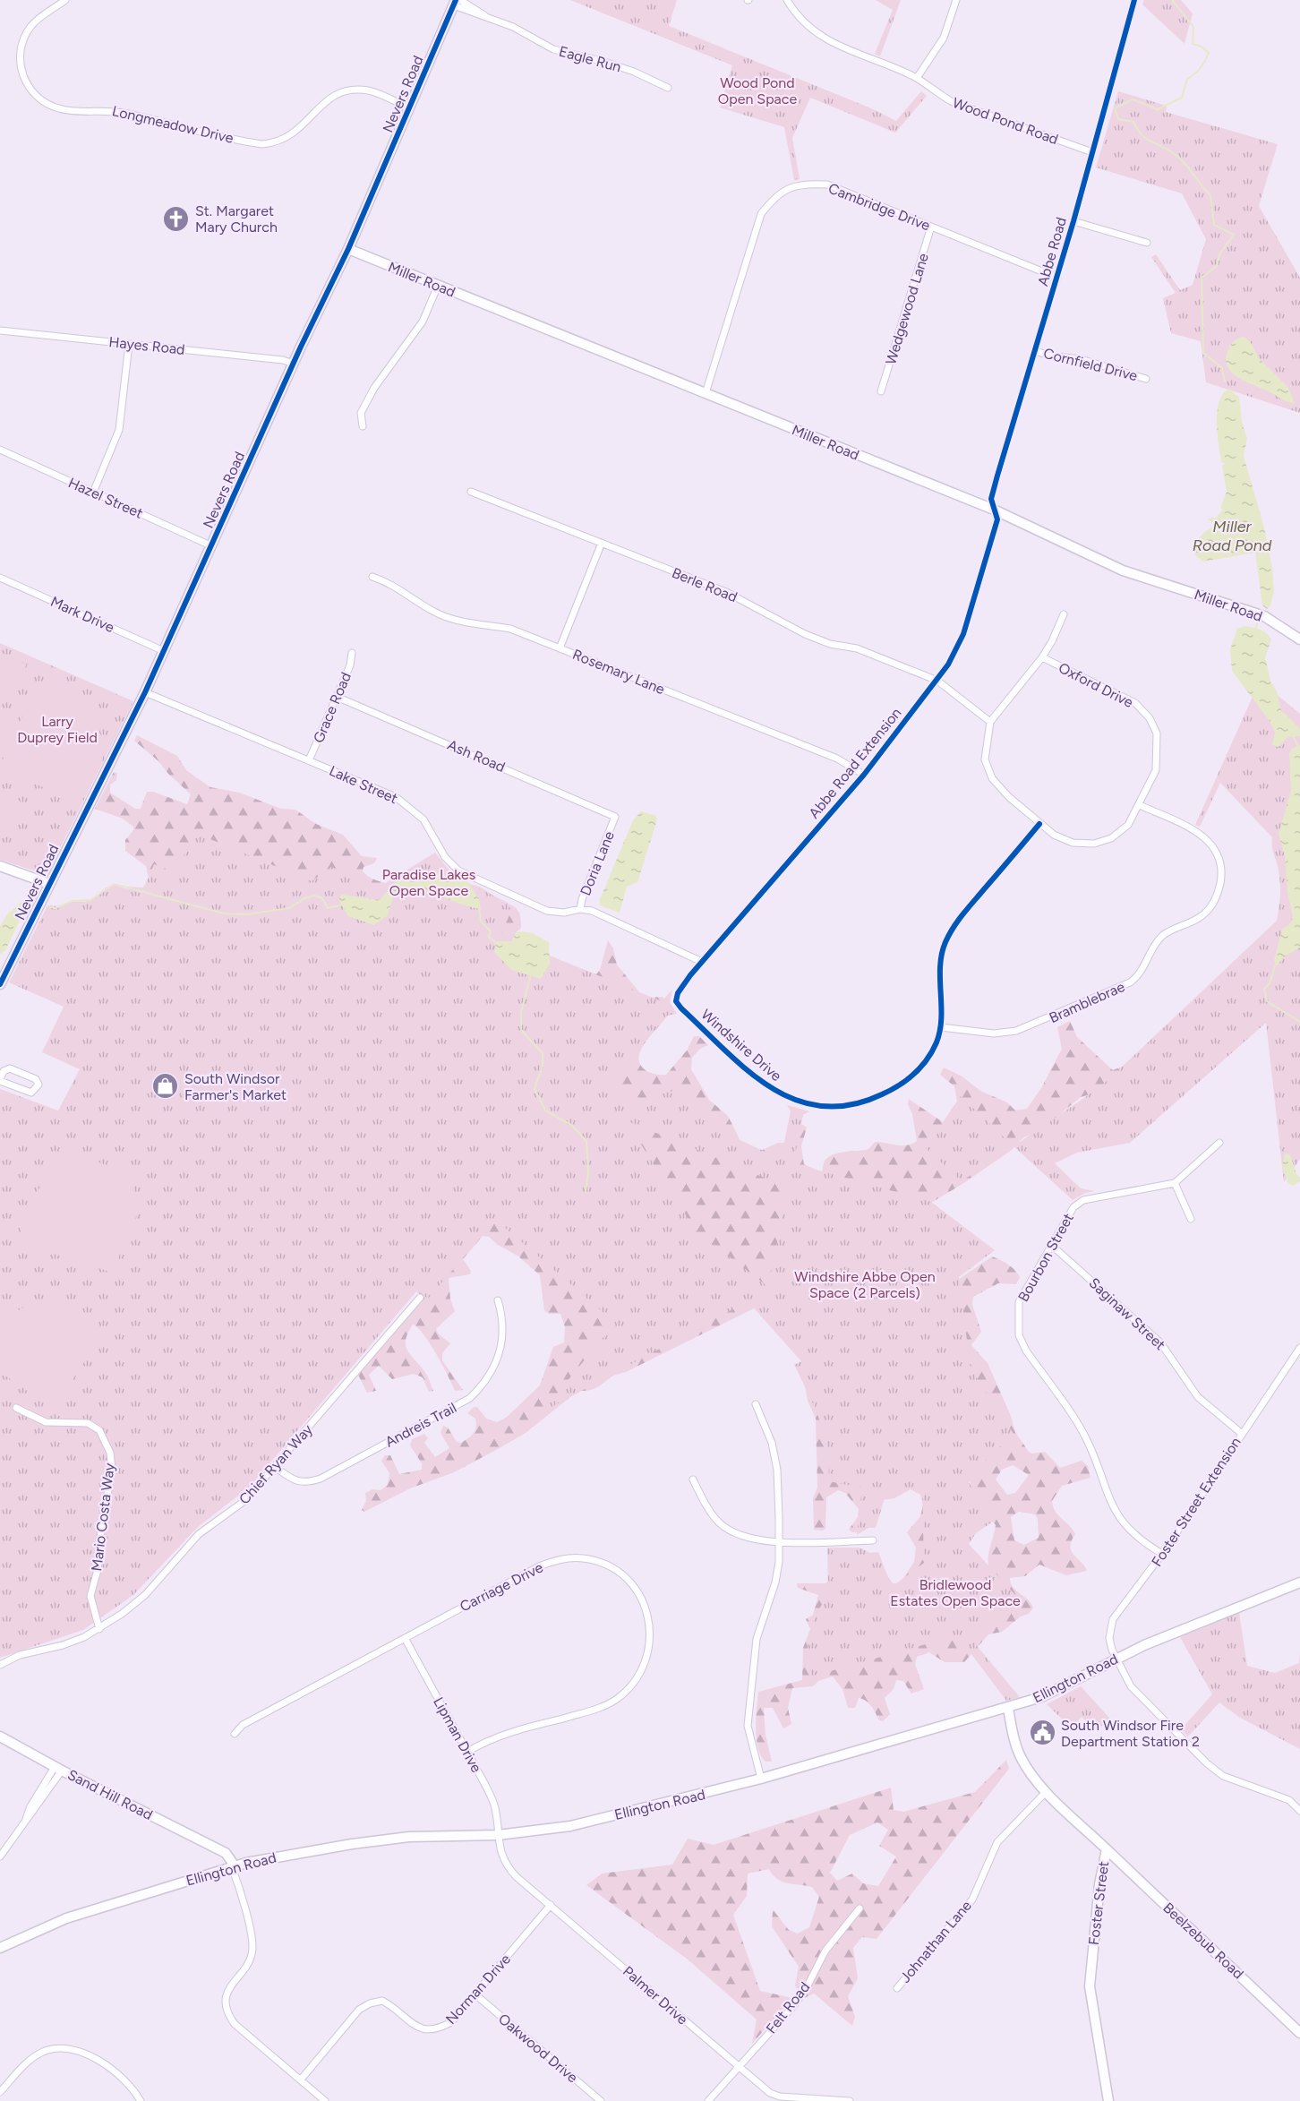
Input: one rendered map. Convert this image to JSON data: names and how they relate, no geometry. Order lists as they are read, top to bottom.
{
  "streets": {
    "street": [
      "Eagle Run",
      "Nevers Road",
      "Wood Pond Road",
      "Longmeadow Drive",
      "Cambridge Drive",
      "Abbe Road",
      "Miller Road",
      "Wedgewood Lane",
      "Hayes Road",
      "Cornfield Drive",
      "Hazel Street",
      "Berle Road",
      "Mark Drive",
      "Rosemary Lane",
      "Oxford Drive",
      "Grace Road",
      "Ash Road",
      "Abbe Road Extension",
      "Lake Street",
      "Doria Lane",
      "Bramblebrae",
      "Windshire Drive",
      "Bourbon Street",
      "Saginaw Street",
      "Andreis Trail",
      "Chief Ryan Way",
      "Foster Street Extension",
      "Mario Costa Way",
      "Carriage Drive",
      "Ellington Road",
      "Lipman Drive",
      "Sand Hill Road",
      "Foster Street",
      "Beelzebub Road",
      "Johnathan Lane",
      "Norman Drive",
      "Palmer Drive",
      "Felt Road",
      "Oakwood Drive"
    ]
  },
  "crossings": [
    ["Eagle Run", "Nevers Road"],
    ["Nevers Road", "Longmeadow Drive"],
    ["Nevers Road", "Miller Road"],
    ["Nevers Road", "Hayes Road"],
    ["Nevers Road", "Hazel Street"],
    ["Nevers Road", "Mark Drive"],
    ["Nevers Road", "Lake Street"],
    ["Wood Pond Road", "Abbe Road"],
    ["Cambridge Drive", "Abbe Road"],
    ["Cambridge Drive", "Miller Road"],
    ["Cambridge Drive", "Wedgewood Lane"],
    ["Abbe Road", "Miller Road"],
    ["Abbe Road", "Cornfield Drive"],
    ["Abbe Road", "Abbe Road Extension"],
    ["Miller Road", "Abbe Road Extension"],
    ["Berle Road", "Abbe Road Extension"],
    ["Rosemary Lane", "Abbe Road Extension"],
    ["Oxford Drive", "Bramblebrae"],
    ["Oxford Drive", "Windshire Drive"],
    ["Grace Road", "Ash Road"],
    ["Grace Road", "Lake Street"],
    ["Ash Road", "Doria Lane"],
    ["Abbe Road Extension", "Lake Street"],
    ["Abbe Road Extension", "Windshire Drive"],
    ["Lake Street", "Doria Lane"],
    ["Bramblebrae", "Windshire Drive"],
    ["Bourbon Street", "Saginaw Street"],
    ["Bourbon Street", "Foster Street Extension"],
    ["Saginaw Street", "Foster Street Extension"],
    ["Andreis Trail", "Chief Ryan Way"],
    ["Chief Ryan Way", "Mario Costa Way"],
    ["Foster Street Extension", "Ellington Road"],
    ["Carriage Drive", "Lipman Drive"],
    ["Ellington Road", "Lipman Drive"],
    ["Ellington Road", "Sand Hill Road"],
    ["Ellington Road", "Foster Street"],
    ["Ellington Road", "Palmer Drive"],
    ["Lipman Drive", "Palmer Drive"],
    ["Foster Street", "Beelzebub Road"],
    ["Foster Street", "Johnathan Lane"],
    ["Norman Drive", "Palmer Drive"],
    ["Norman Drive", "Oakwood Drive"],
    ["Palmer Drive", "Felt Road"]
  ],
  "water": ["Miller Road Pond"],
  "parks": [
    "Wood Pond Open Space",
    "Larry Duprey Field",
    "Paradise Lakes Open Space",
    "Windshire Abbe Open Space (2 Parcels)",
    "Bridlewood Estates Open Space"
  ],
  "places": {
    "church": ["St. Margaret Mary Church"],
    "shop": ["South Windsor Farmer's Market"],
    "public building": ["South Windsor Fire Department Station 2"]
  }
}
